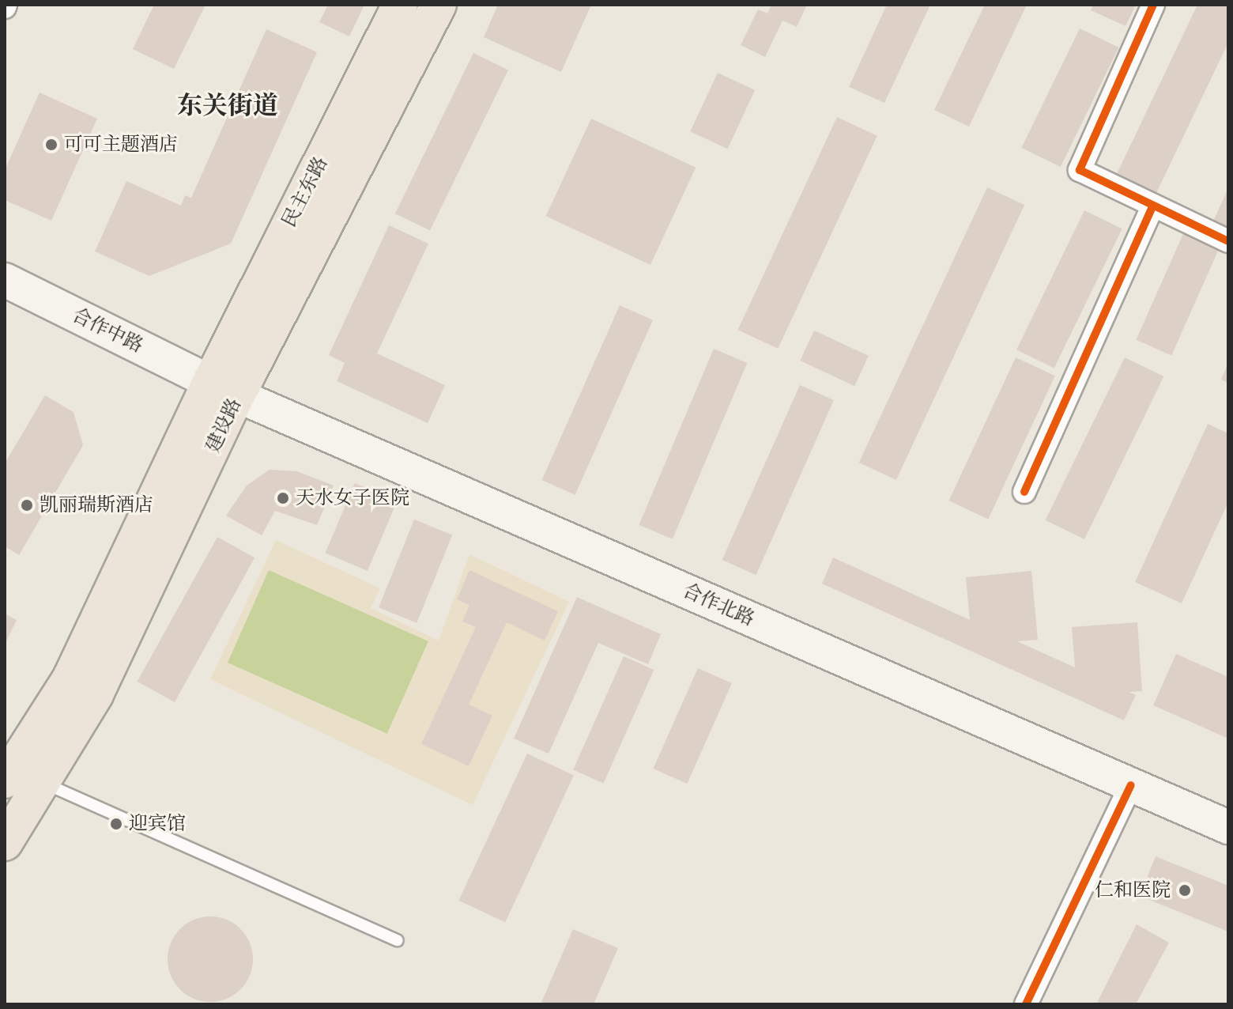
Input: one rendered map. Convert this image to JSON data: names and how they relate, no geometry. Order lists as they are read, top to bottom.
{
  "streets": {
    "main road": [
      "民主东路",
      "合作中路",
      "建设路",
      "合作北路"
    ]
  },
  "crossings": [
    ["民主东路", "合作中路"],
    ["民主东路", "建设路"],
    ["民主东路", "合作北路"],
    ["合作中路", "建设路"],
    ["合作中路", "合作北路"],
    ["建设路", "合作北路"]
  ],
  "districts": ["东关街道"],
  "places": [
    "可可主题酒店",
    "天水女子医院",
    "凯丽瑞斯酒店",
    "迎宾馆",
    "仁和医院"
  ]
}
